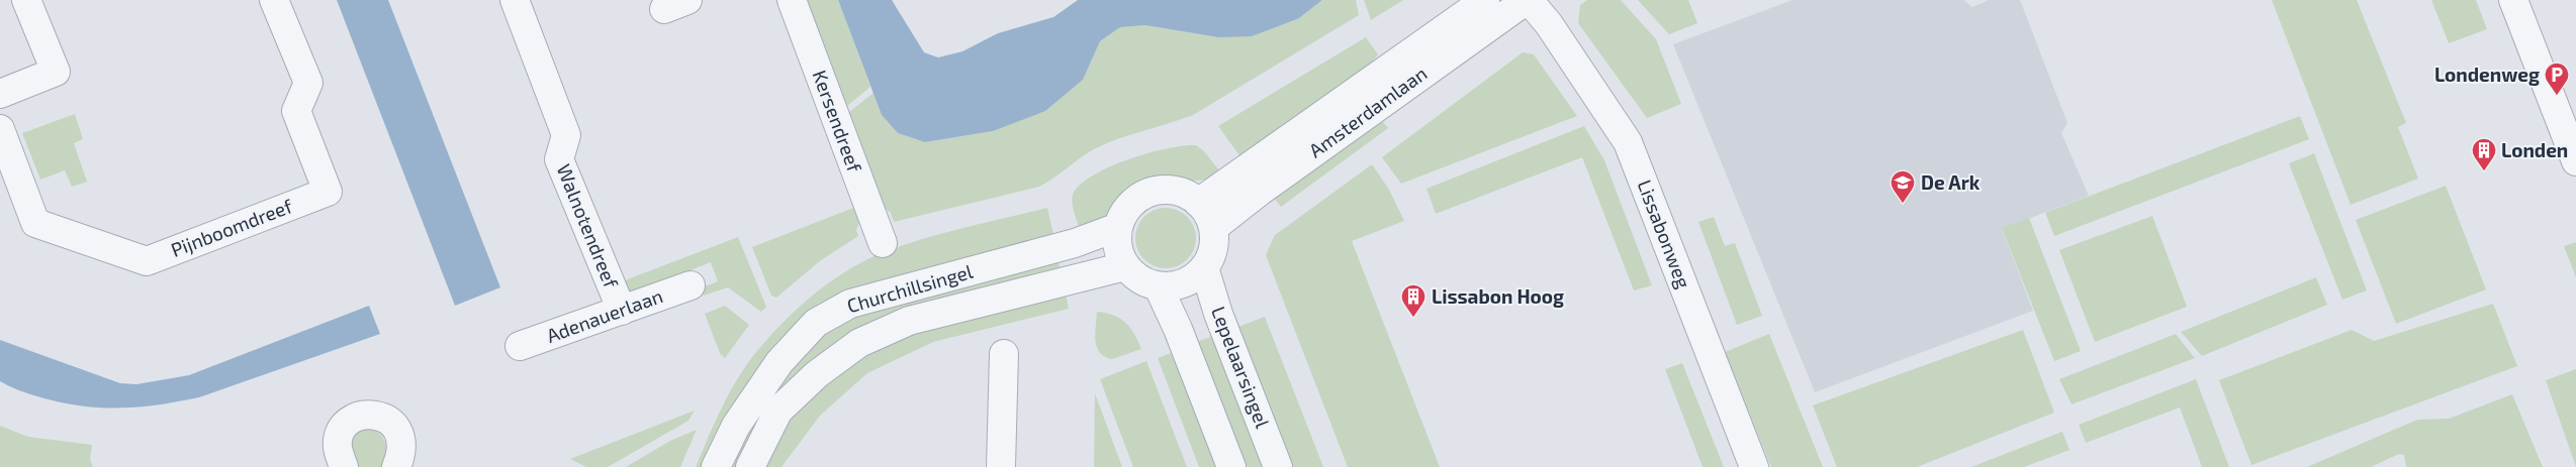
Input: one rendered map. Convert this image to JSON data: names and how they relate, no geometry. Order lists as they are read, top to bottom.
{
  "streets": {
    "street": [
      "Amsterdamlaan",
      "Kersendreef",
      "Walnotendreef",
      "Pijnboomdreef",
      "Lissabonweg",
      "Churchillsingel",
      "Adenauerlaan",
      "Lepelaarsingel"
    ]
  },
  "crossings": [
    ["Amsterdamlaan", "Lissabonweg"],
    ["Amsterdamlaan", "Churchillsingel"],
    ["Amsterdamlaan", "Lepelaarsingel"],
    ["Walnotendreef", "Adenauerlaan"],
    ["Churchillsingel", "Lepelaarsingel"]
  ],
  "places": {
    "parking": ["Londenweg"],
    "building": ["Londen", "Lissabon Hoog"],
    "school or university": ["De Ark"]
  }
}
